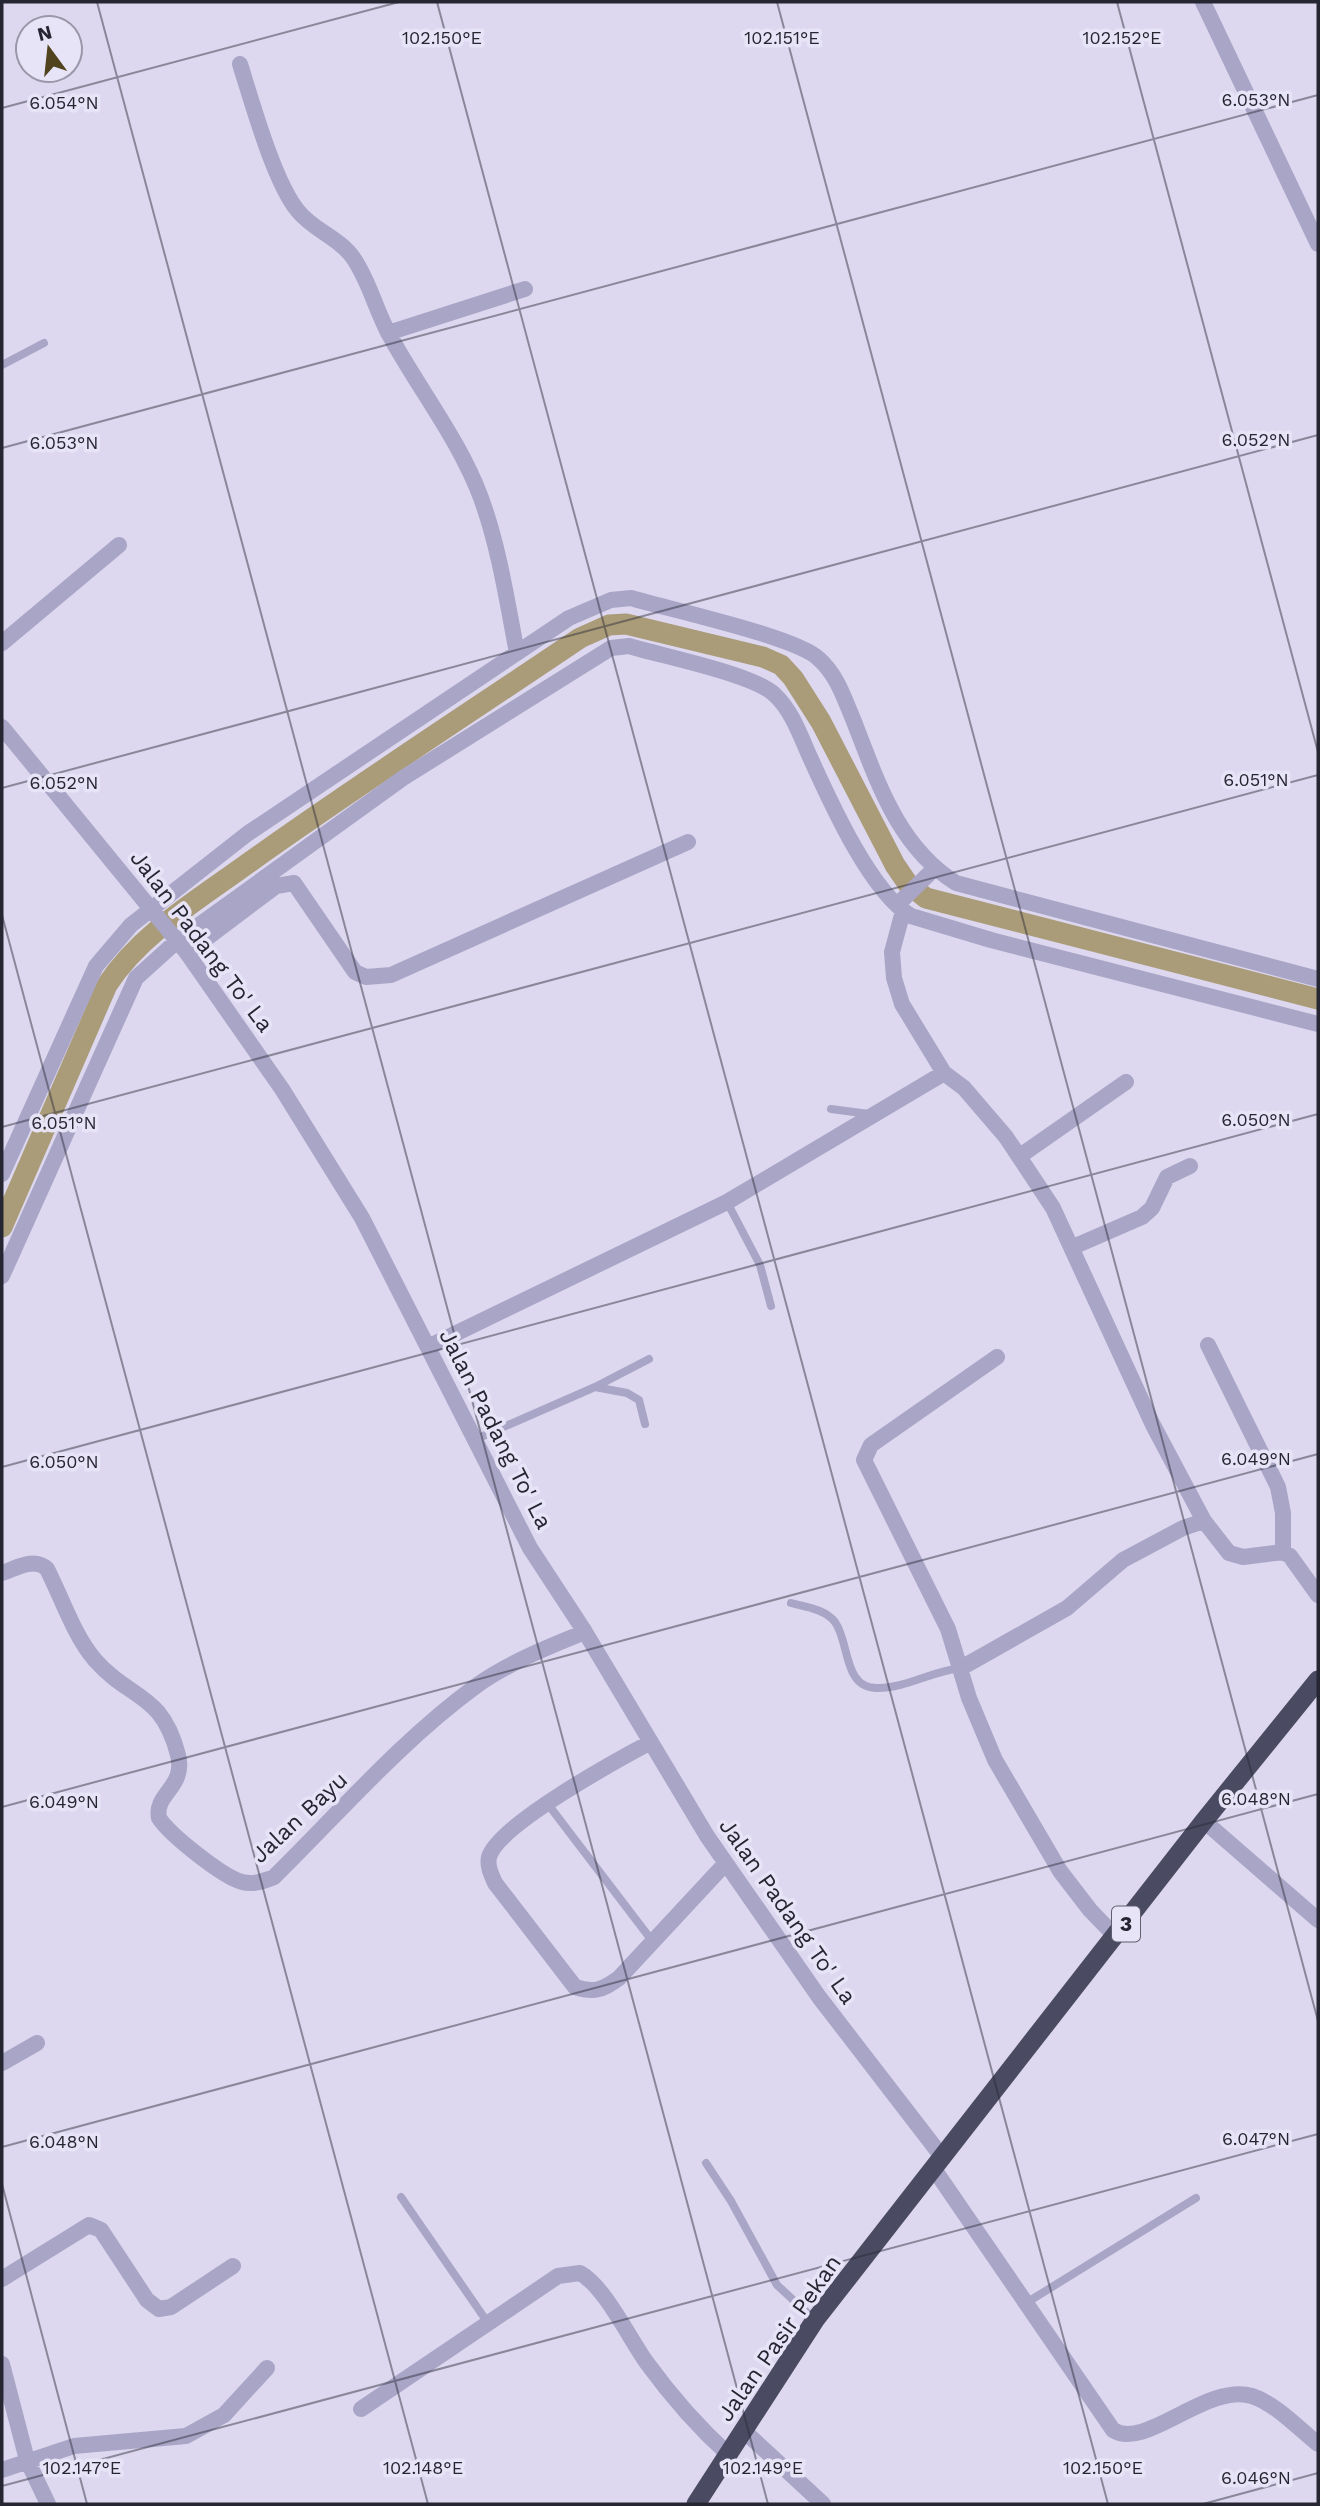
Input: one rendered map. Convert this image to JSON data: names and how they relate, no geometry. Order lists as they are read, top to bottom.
{
  "streets": {
    "highway": ["3", "Jalan Pasir Pekan"],
    "street": ["Jalan Padang To' La", "Jalan Bayu"]
  },
  "crossings": [
    ["Jalan Padang To' La", "Jalan Bayu"],
    ["Jalan Padang To' La", "3"],
    ["Jalan Padang To' La", "Jalan Pasir Pekan"],
    ["3", "Jalan Pasir Pekan"]
  ],
  "north": "top",
  "coordinates": [
    "102.150°E",
    "102.152°E",
    "102.151°E",
    "6.053°N",
    "6.054°N",
    "6.052°N",
    "6.051°N",
    "6.050°N",
    "6.049°N",
    "6.048°N",
    "6.047°N",
    "102.147°E",
    "102.148°E",
    "102.149°E",
    "6.046°N"
  ]
}
